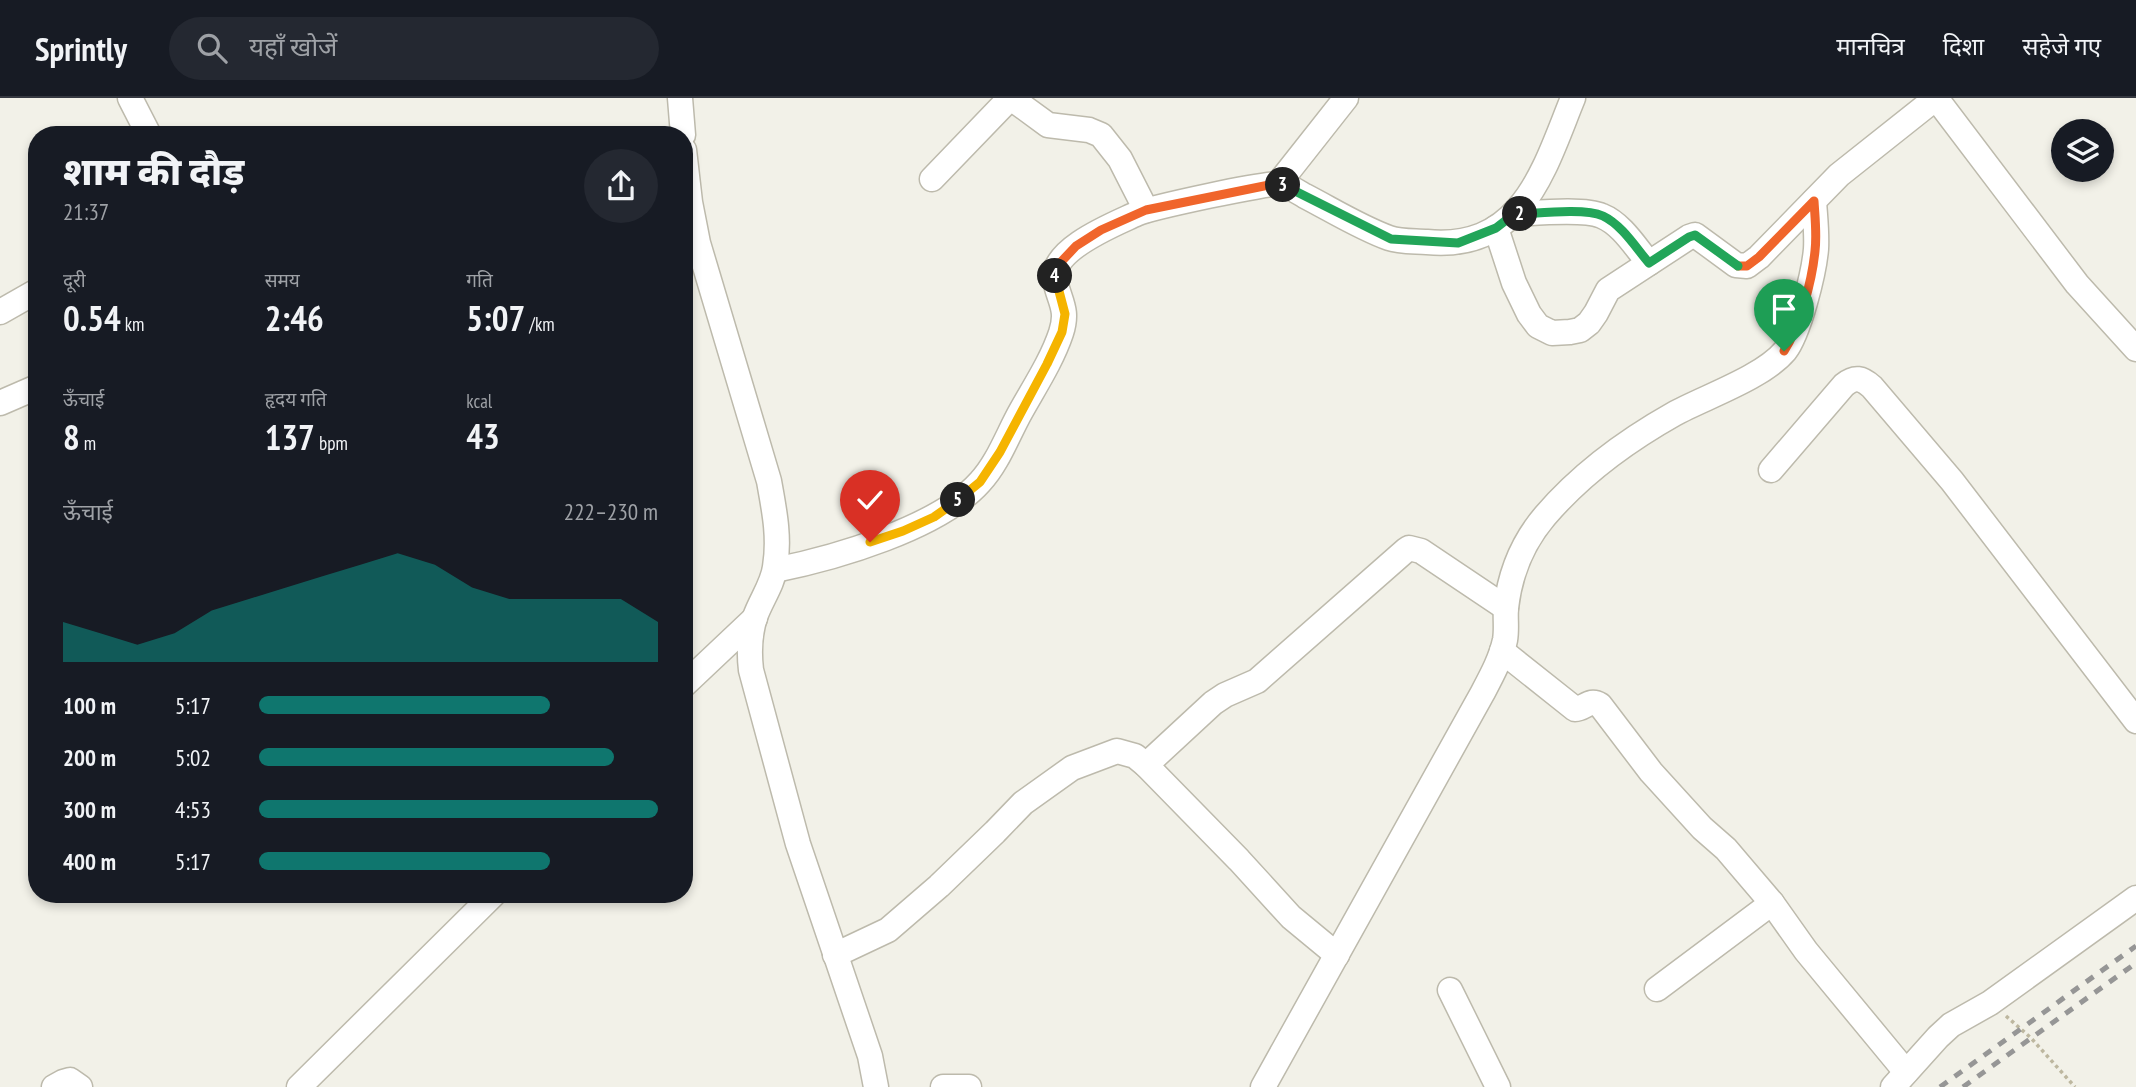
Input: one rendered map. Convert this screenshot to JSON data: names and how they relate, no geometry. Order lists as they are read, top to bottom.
{
  "page": {
    "header": "Sprintly",
    "search": "यहाँ खोजें",
    "nav": ["मानचित्र", "दिशा", "सहेजे गए"],
    "heading": ["शाम की दौड़", "21:37"],
    "pins": [
      "3",
      "2",
      "4",
      "5"
    ],
    "stats": [
      ["दूरी", "0.54 km"],
      ["समय", "2:46"],
      ["गति", "5:07 /km"],
      ["ऊँचाई", "8 m"],
      ["हृदय गति", "137 bpm"],
      ["kcal", "43"]
    ],
    "chart": ["ऊँचाई", "222–230 m"],
    "list": [
      {
        "name": "100 m",
        "note": "5:17"
      },
      {
        "name": "200 m",
        "note": "5:02"
      },
      {
        "name": "300 m",
        "note": "4:53"
      },
      {
        "name": "400 m",
        "note": "5:17"
      }
    ]
  }
}
